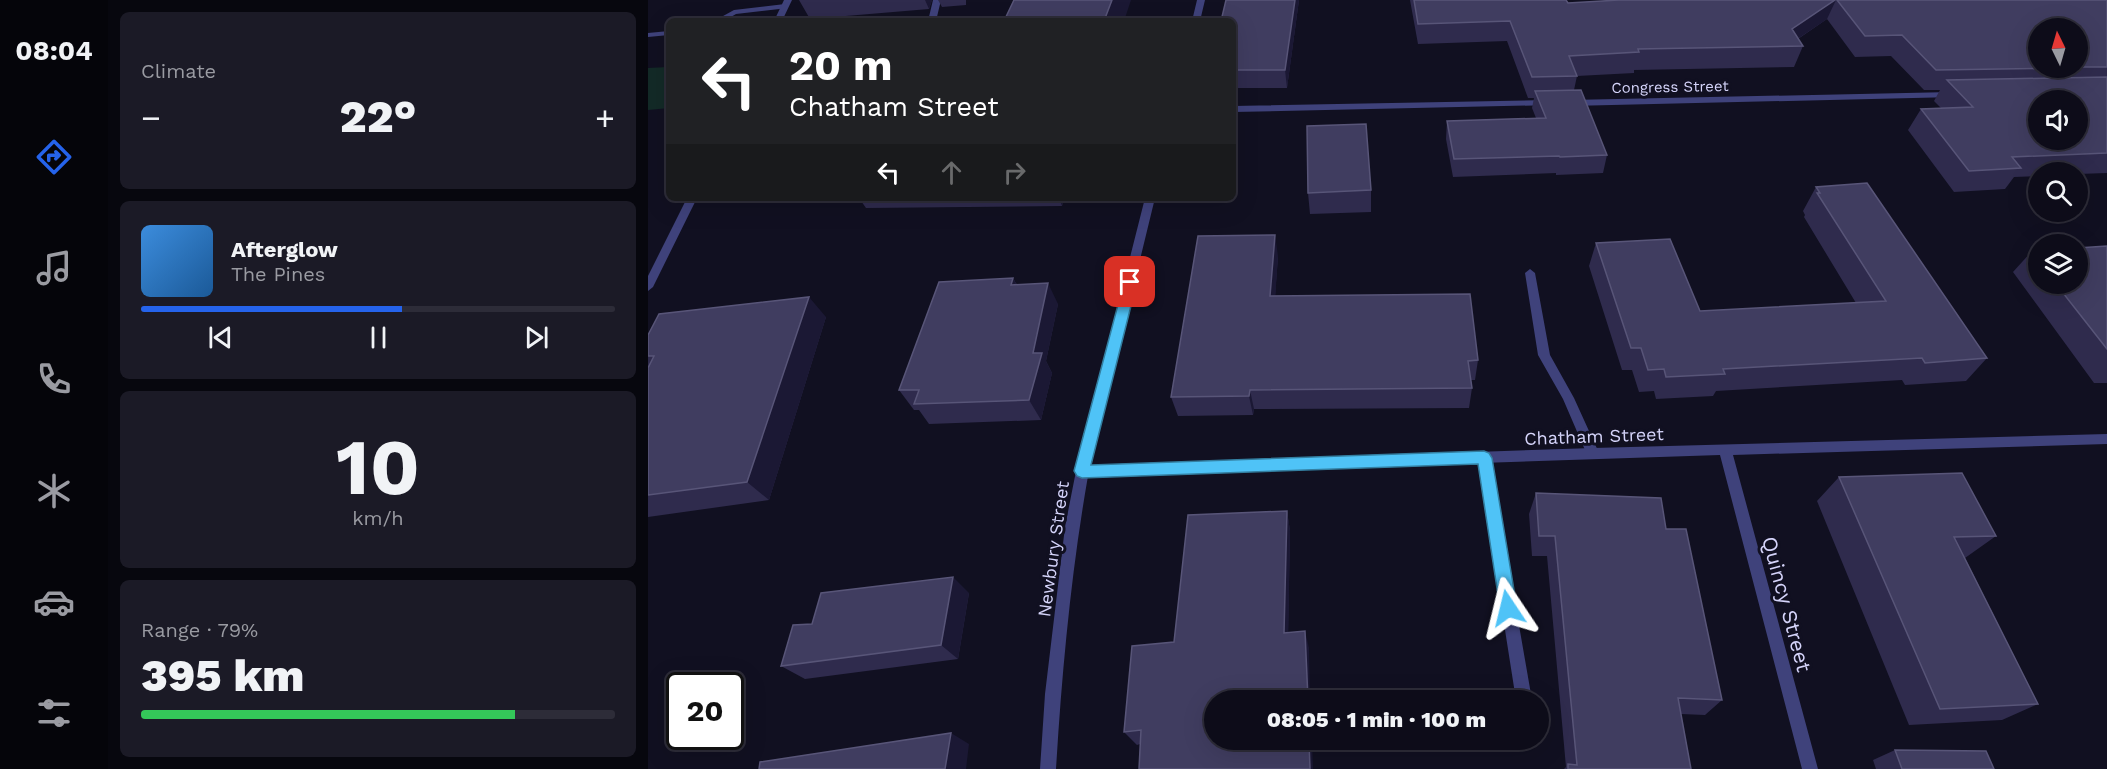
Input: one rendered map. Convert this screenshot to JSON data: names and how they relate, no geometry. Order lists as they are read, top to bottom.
{
  "streets": {
    "street": [
      "Congress Street",
      "Chatham Street",
      "Newbury Street",
      "Quincy Street"
    ]
  },
  "crossings": [
    ["Chatham Street", "Newbury Street"],
    ["Chatham Street", "Quincy Street"]
  ],
  "north": "top",
  "page": {
    "tabs": "08:04",
    "tile": [
      "Climate",
      ["10", "km/h"],
      ["Range · 79%", "395 km"]
    ],
    "turn": ["20 m", "Chatham Street"],
    "heat": ["−", "22°", "+"],
    "song": ["Afterglow", "The Pines"],
    "limit": "20",
    "trip": "08:05 · 1 min · 100 m"
  }
}
